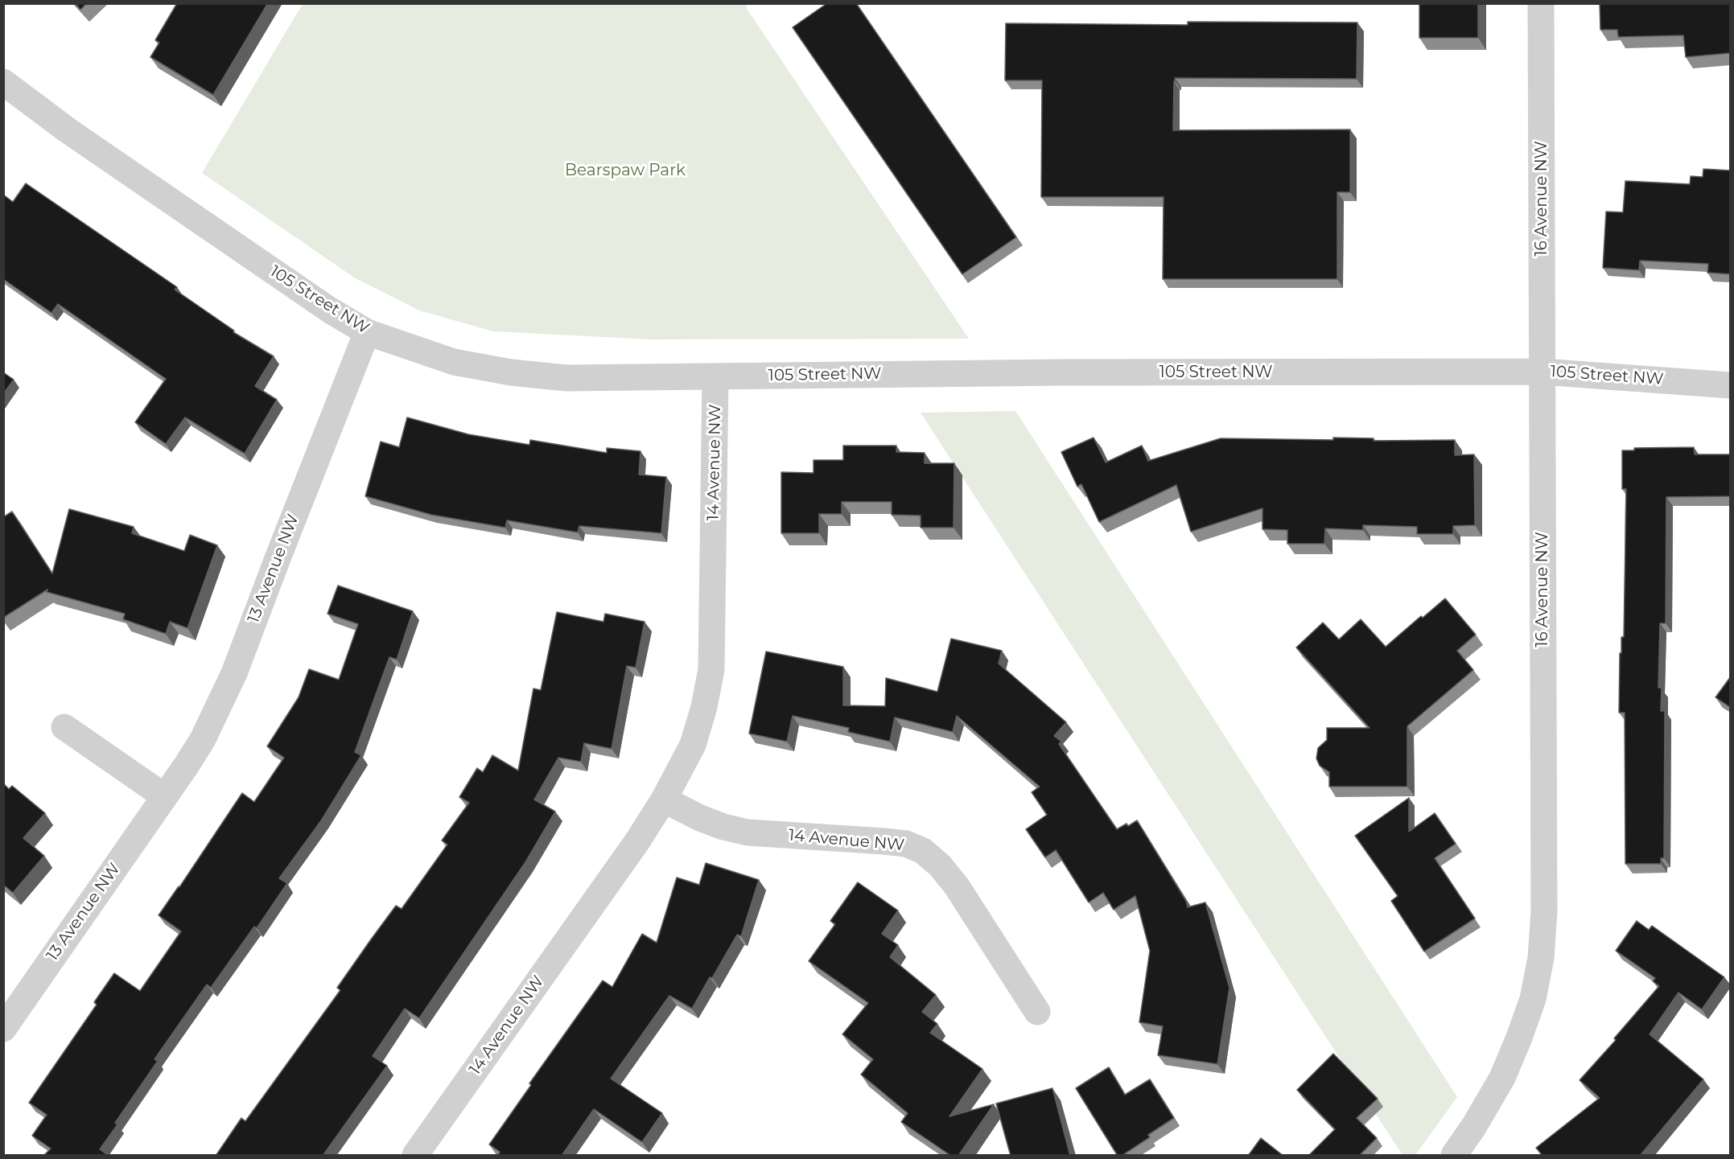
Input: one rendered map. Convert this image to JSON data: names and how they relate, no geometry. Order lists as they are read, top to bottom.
{
  "streets": {
    "street": [
      "16 Avenue NW",
      "105 Street NW",
      "14 Avenue NW",
      "13 Avenue NW"
    ]
  },
  "crossings": [
    ["16 Avenue NW", "105 Street NW"],
    ["105 Street NW", "14 Avenue NW"],
    ["105 Street NW", "13 Avenue NW"]
  ],
  "parks": ["Bearspaw Park"]
}
